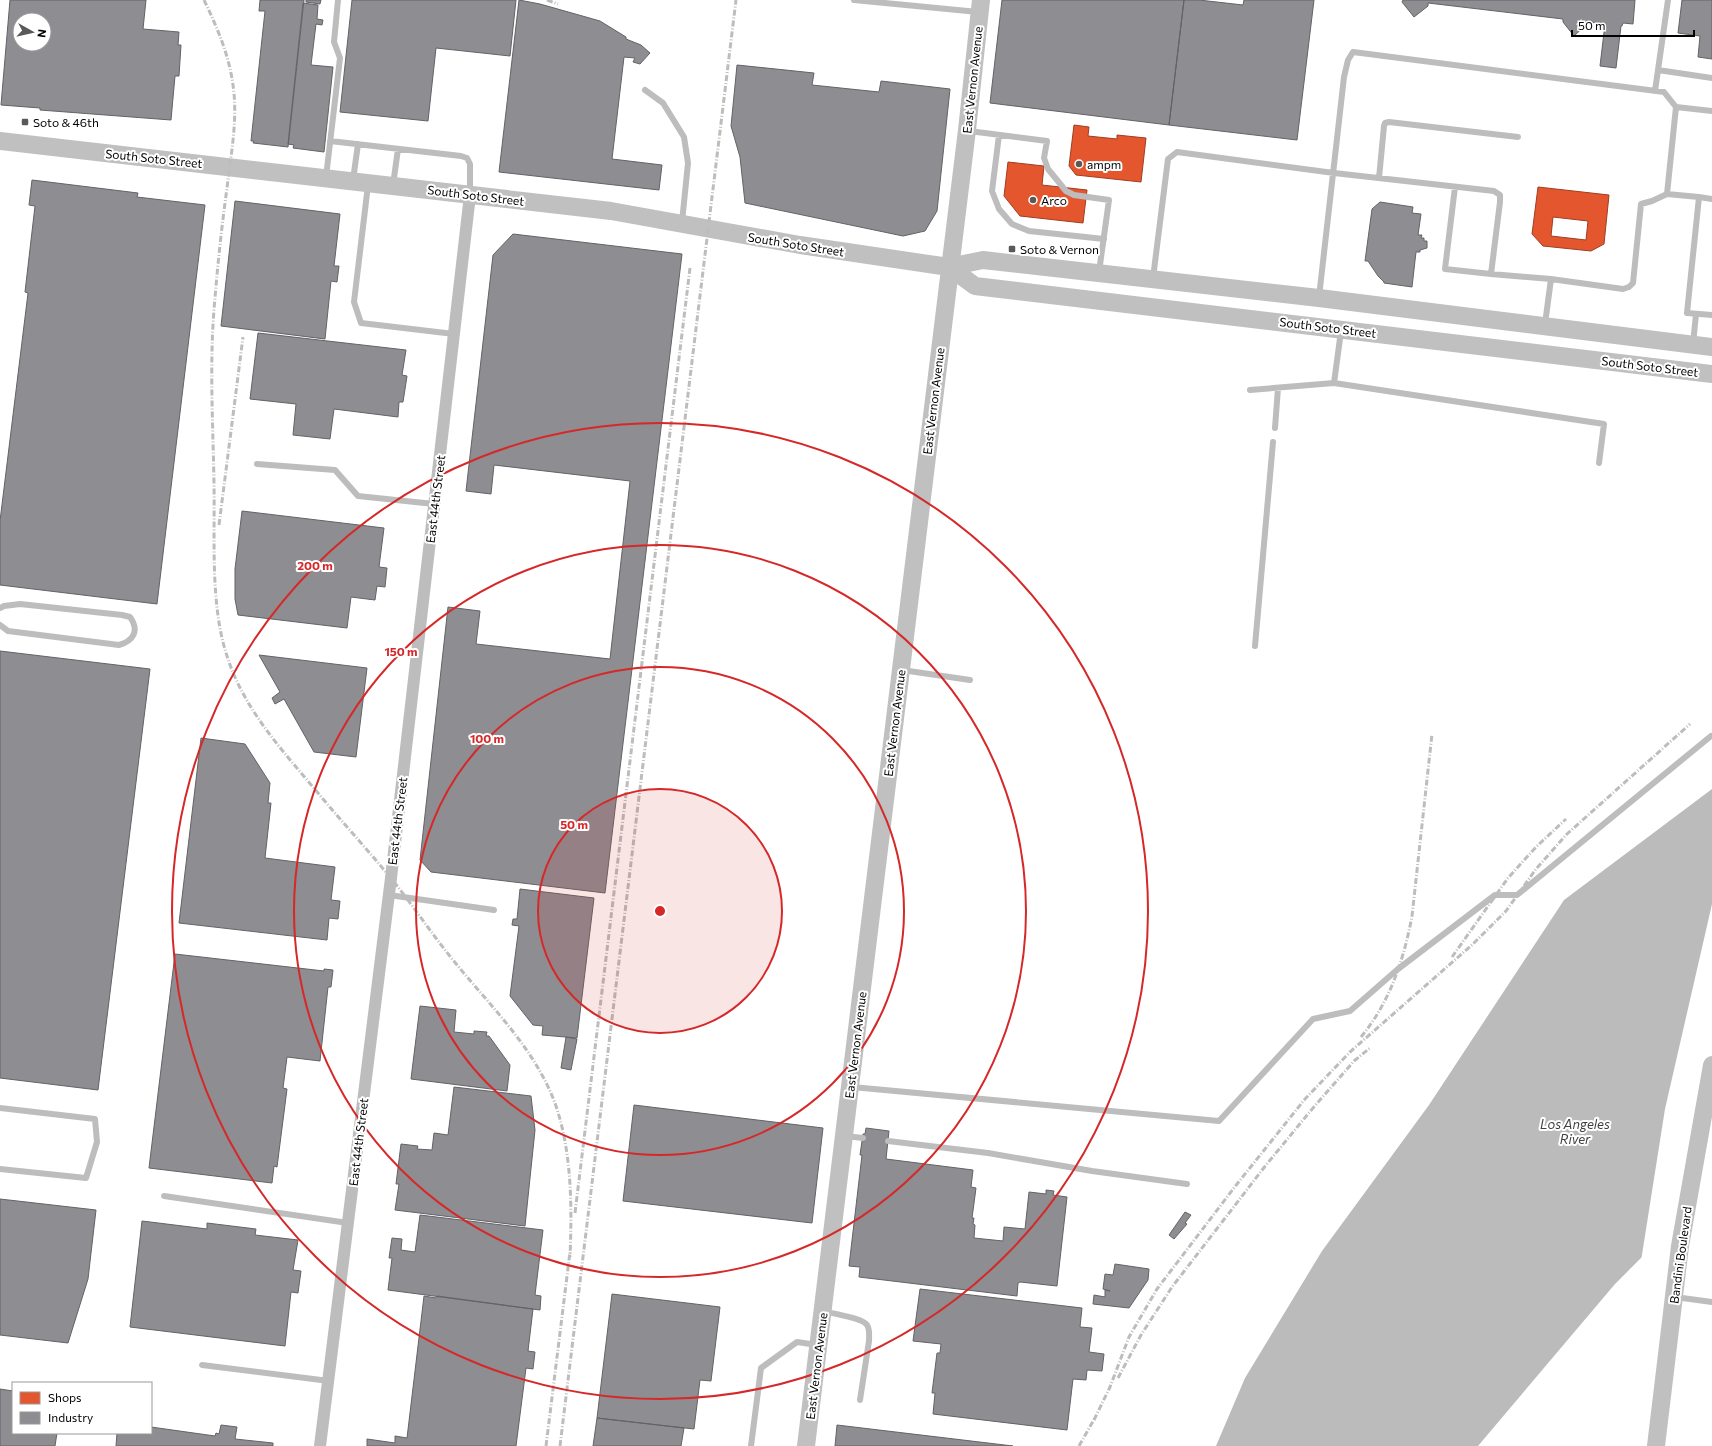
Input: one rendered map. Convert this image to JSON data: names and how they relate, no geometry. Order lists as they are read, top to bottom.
{
  "streets": {
    "main road": ["East Vernon Avenue", "South Soto Street", "Bandini Boulevard"],
    "street": ["East 44th Street"]
  },
  "crossings": [
    ["East Vernon Avenue", "South Soto Street"],
    ["South Soto Street", "East 44th Street"]
  ],
  "water": ["Los Angeles River"],
  "places": {
    "transit": ["Soto & 46th", "Soto & Vernon"],
    "other": ["ampm", "Arco"]
  },
  "legend": ["Shops", "Industry"],
  "scale_bar": "50 m",
  "north": "right",
  "rings": [
    "200 m",
    "150 m",
    "100 m",
    "50 m"
  ]
}
